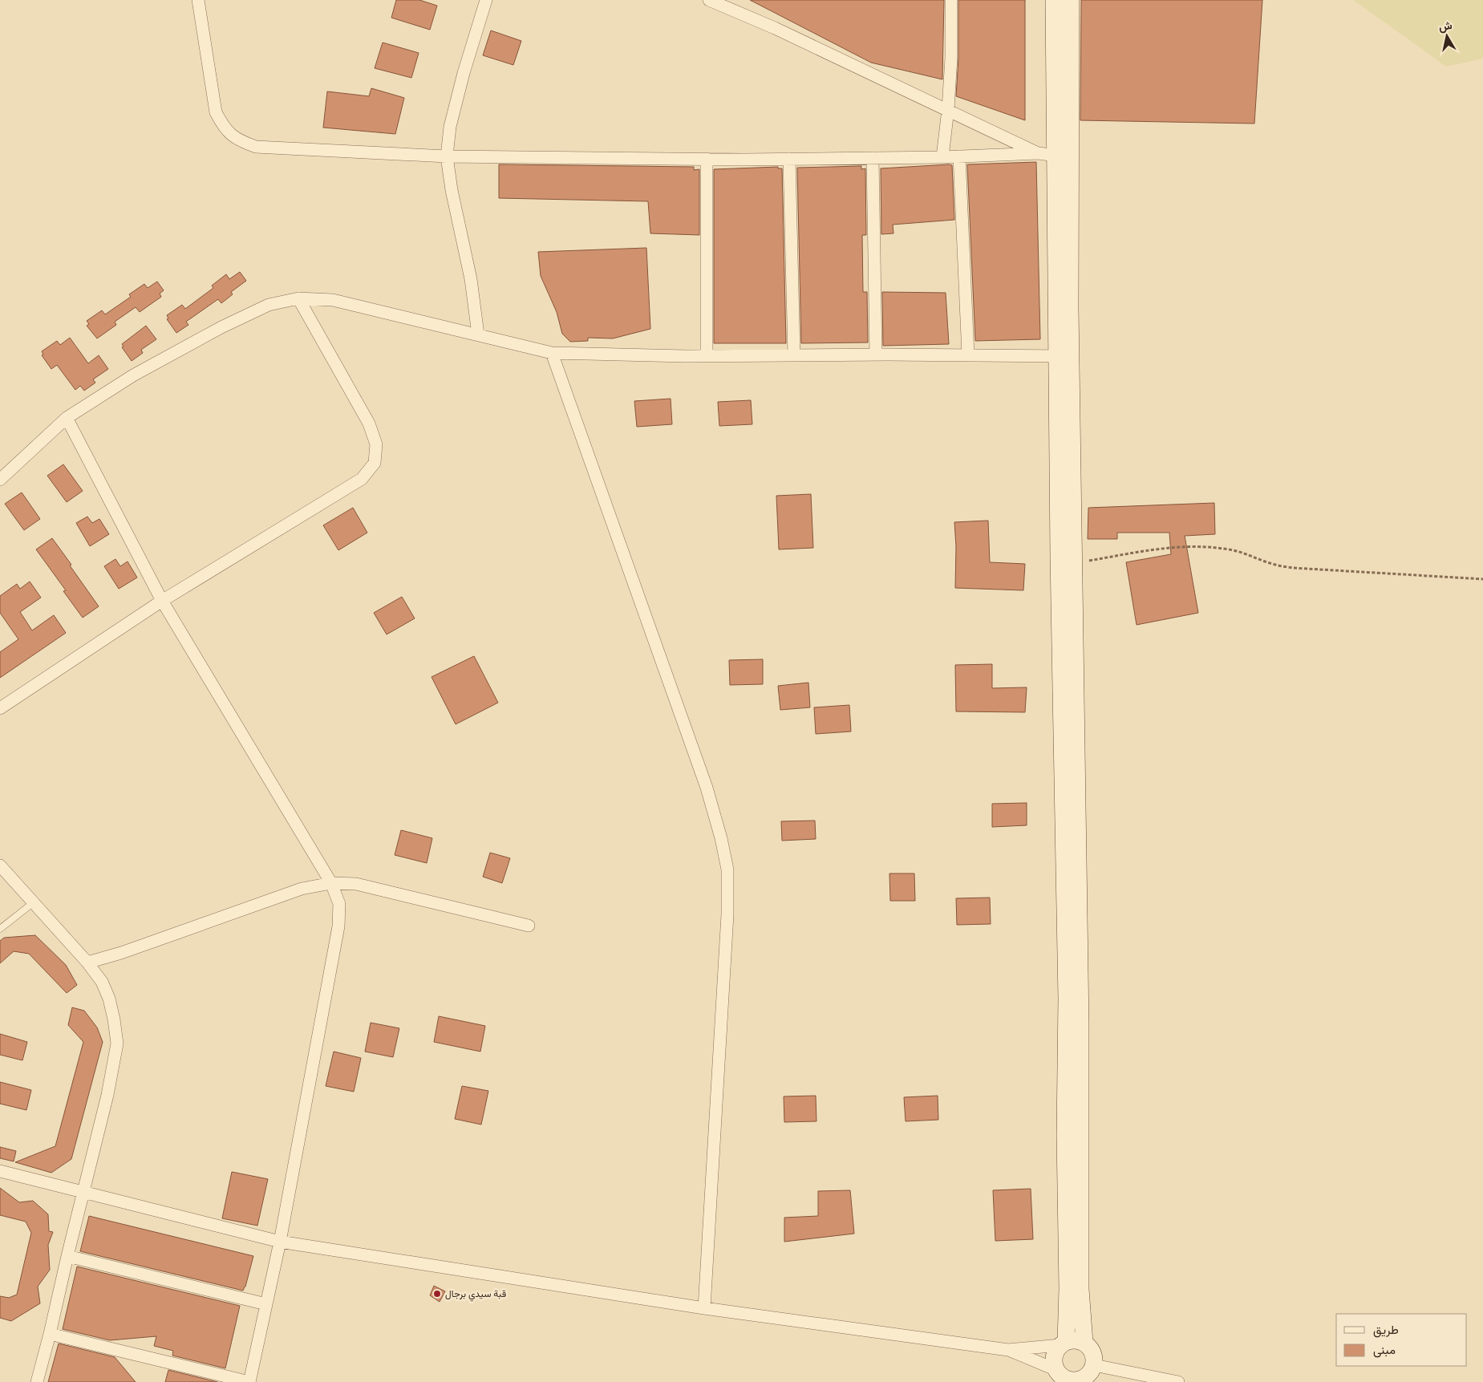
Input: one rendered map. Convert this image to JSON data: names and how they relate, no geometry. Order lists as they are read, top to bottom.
{
  "places": ["قبة سيدي برجال"],
  "legend": ["طريق", "مبنى"],
  "north": "top"
}
